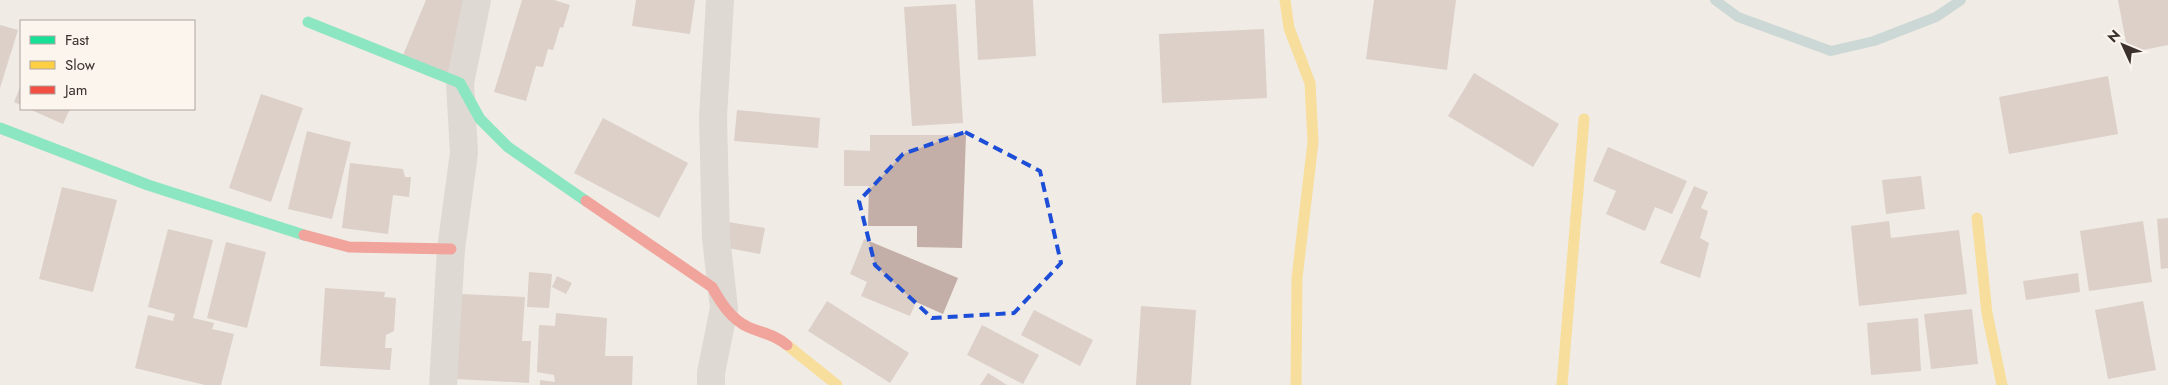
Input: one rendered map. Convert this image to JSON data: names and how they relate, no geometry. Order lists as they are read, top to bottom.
{
  "legend": ["Fast", "Slow", "Jam"],
  "north": "top left"
}
